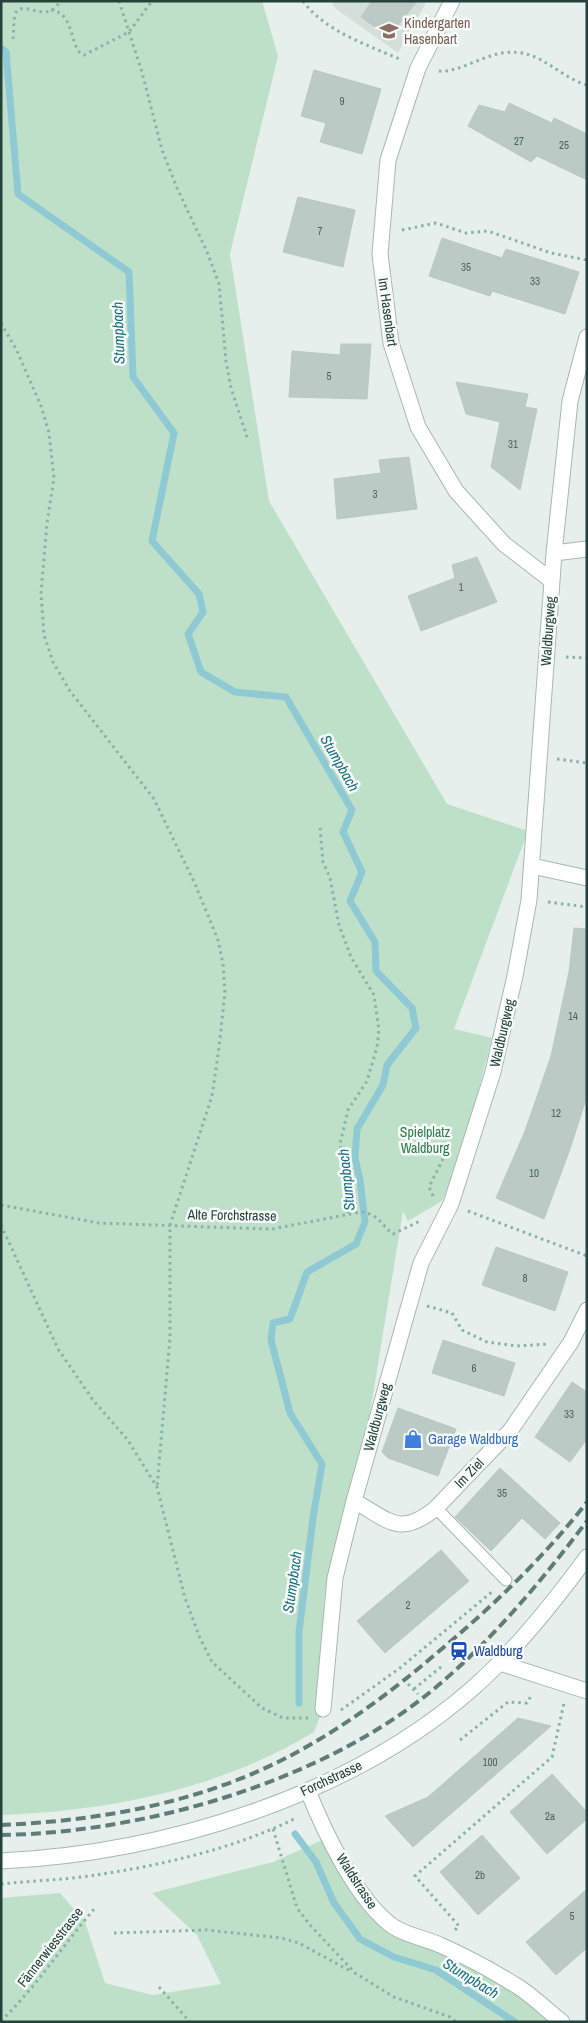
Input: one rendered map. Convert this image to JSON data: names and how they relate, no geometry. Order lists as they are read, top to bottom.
{
  "streets": {
    "street": [
      "Im Hasenbart",
      "Waldburgweg",
      "Im Ziel",
      "Forchstrasse",
      "Waldstrasse"
    ],
    "path": ["Alte Forchstrasse", "Fännerwiesstrasse"]
  },
  "crossings": [
    ["Im Hasenbart", "Waldburgweg"],
    ["Waldburgweg", "Alte Forchstrasse"],
    ["Waldburgweg", "Im Ziel"],
    ["Forchstrasse", "Waldstrasse"]
  ],
  "water": ["Stumpbach"],
  "parks": ["Spielplatz Waldburg"],
  "places": {
    "school or university": ["Kindergarten Hasenbart"],
    "shop": ["Garage Waldburg"],
    "station": ["Waldburg"]
  },
  "house_numbers": [
    "9",
    "27",
    "25",
    "7",
    "35",
    "33",
    "5",
    "31",
    "3",
    "1",
    "14",
    "12",
    "10",
    "8",
    "6",
    "33",
    "35",
    "2",
    "100",
    "2a",
    "2b",
    "5"
  ]
}
